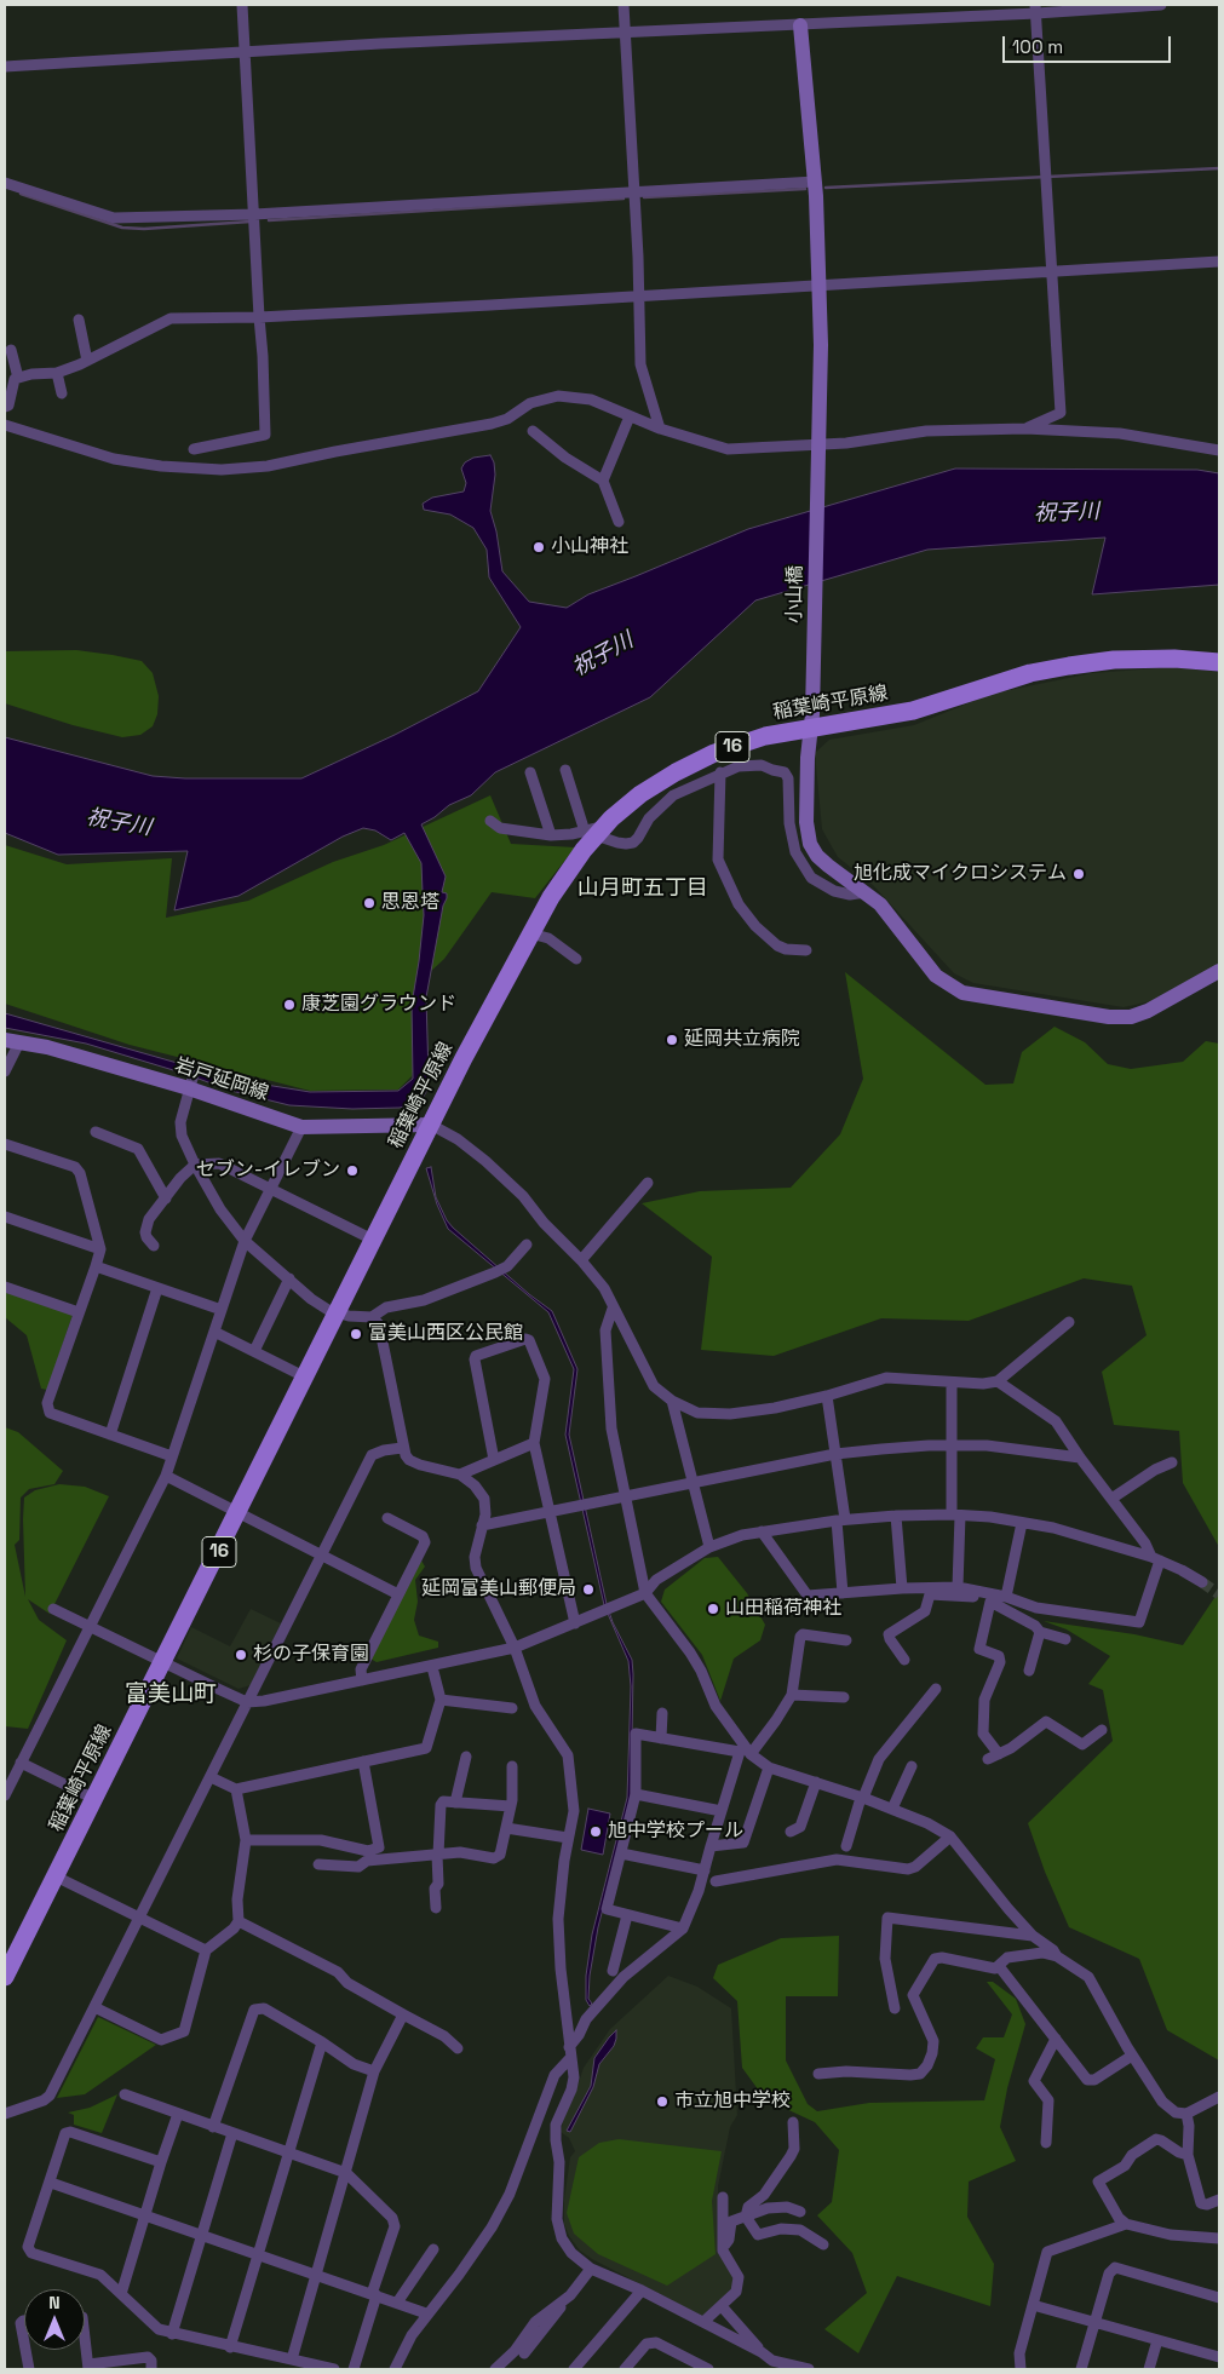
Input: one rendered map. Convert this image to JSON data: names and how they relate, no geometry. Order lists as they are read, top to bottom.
{
  "streets": {
    "main road": ["稲葉崎平原線", "16"],
    "street": ["小山橋", "岩戸延岡線"]
  },
  "crossings": [
    ["小山橋", "稲葉崎平原線"],
    ["稲葉崎平原線", "岩戸延岡線"]
  ],
  "districts": ["山月町五丁目", "富美山町"],
  "water": ["祝子川"],
  "places": [
    "小山神社",
    "旭化成マイクロシステム",
    "思恩塔",
    "康芝園グラウンド",
    "延岡共立病院",
    "セブン-イレブン",
    "富美山西区公民館",
    "延岡富美山郵便局",
    "山田稲荷神社",
    "杉の子保育園",
    "旭中学校プール",
    "市立旭中学校"
  ],
  "scale_bar": "100 m",
  "north": "top"
}
